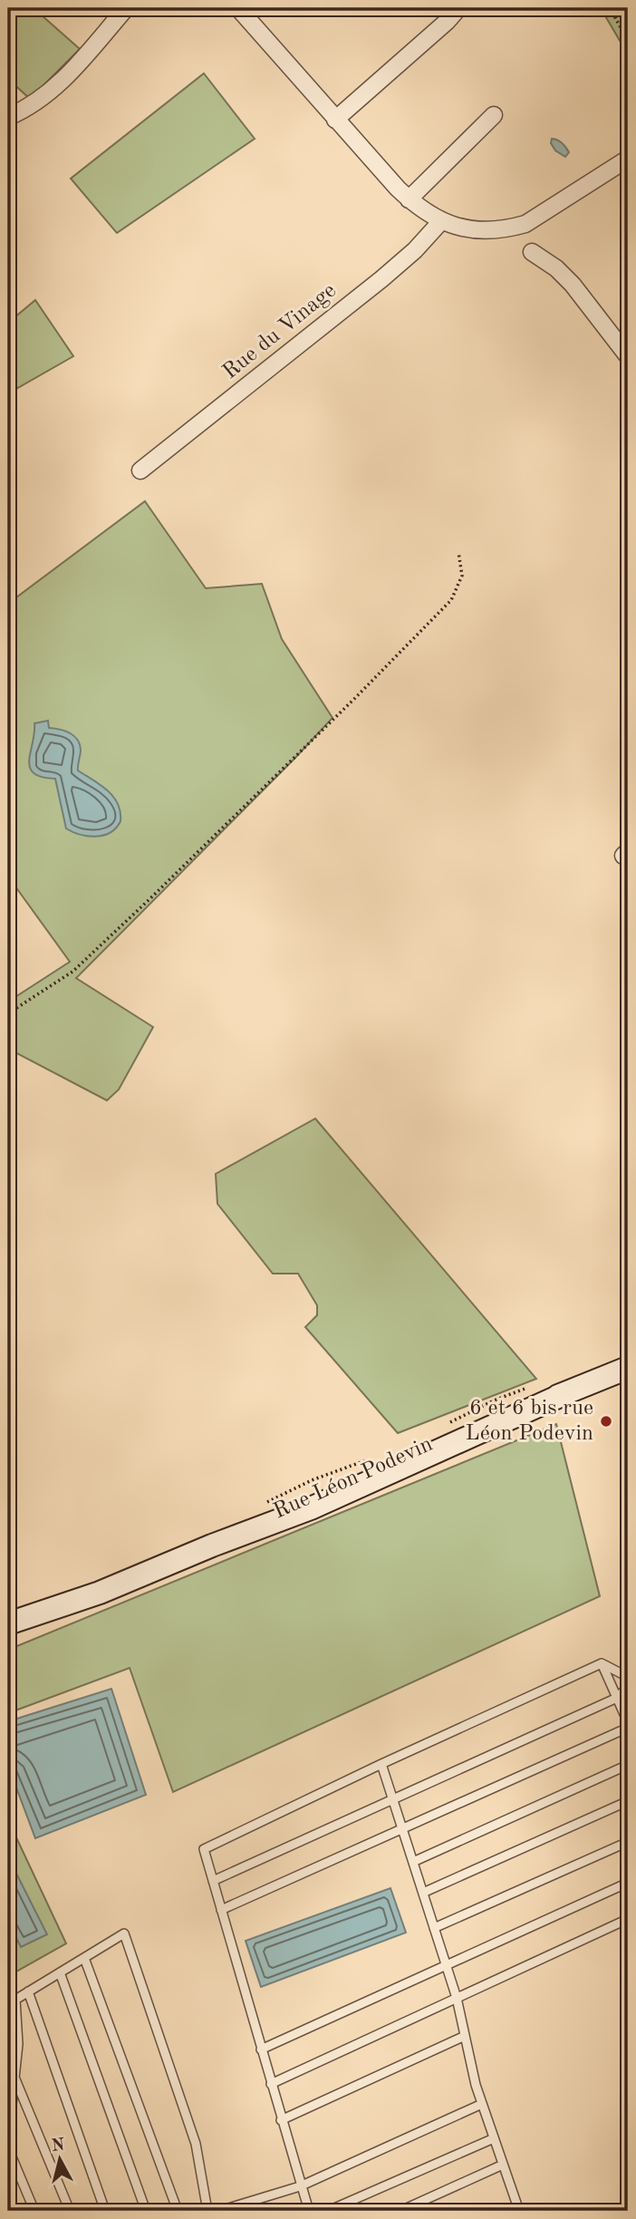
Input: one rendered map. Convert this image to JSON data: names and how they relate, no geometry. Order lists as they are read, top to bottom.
{
  "streets": {
    "main road": ["Rue Léon Podevin"],
    "street": ["Rue du Vinage"]
  },
  "places": ["6 et 6 bis rue Léon Podevin"],
  "north": "top"
}
